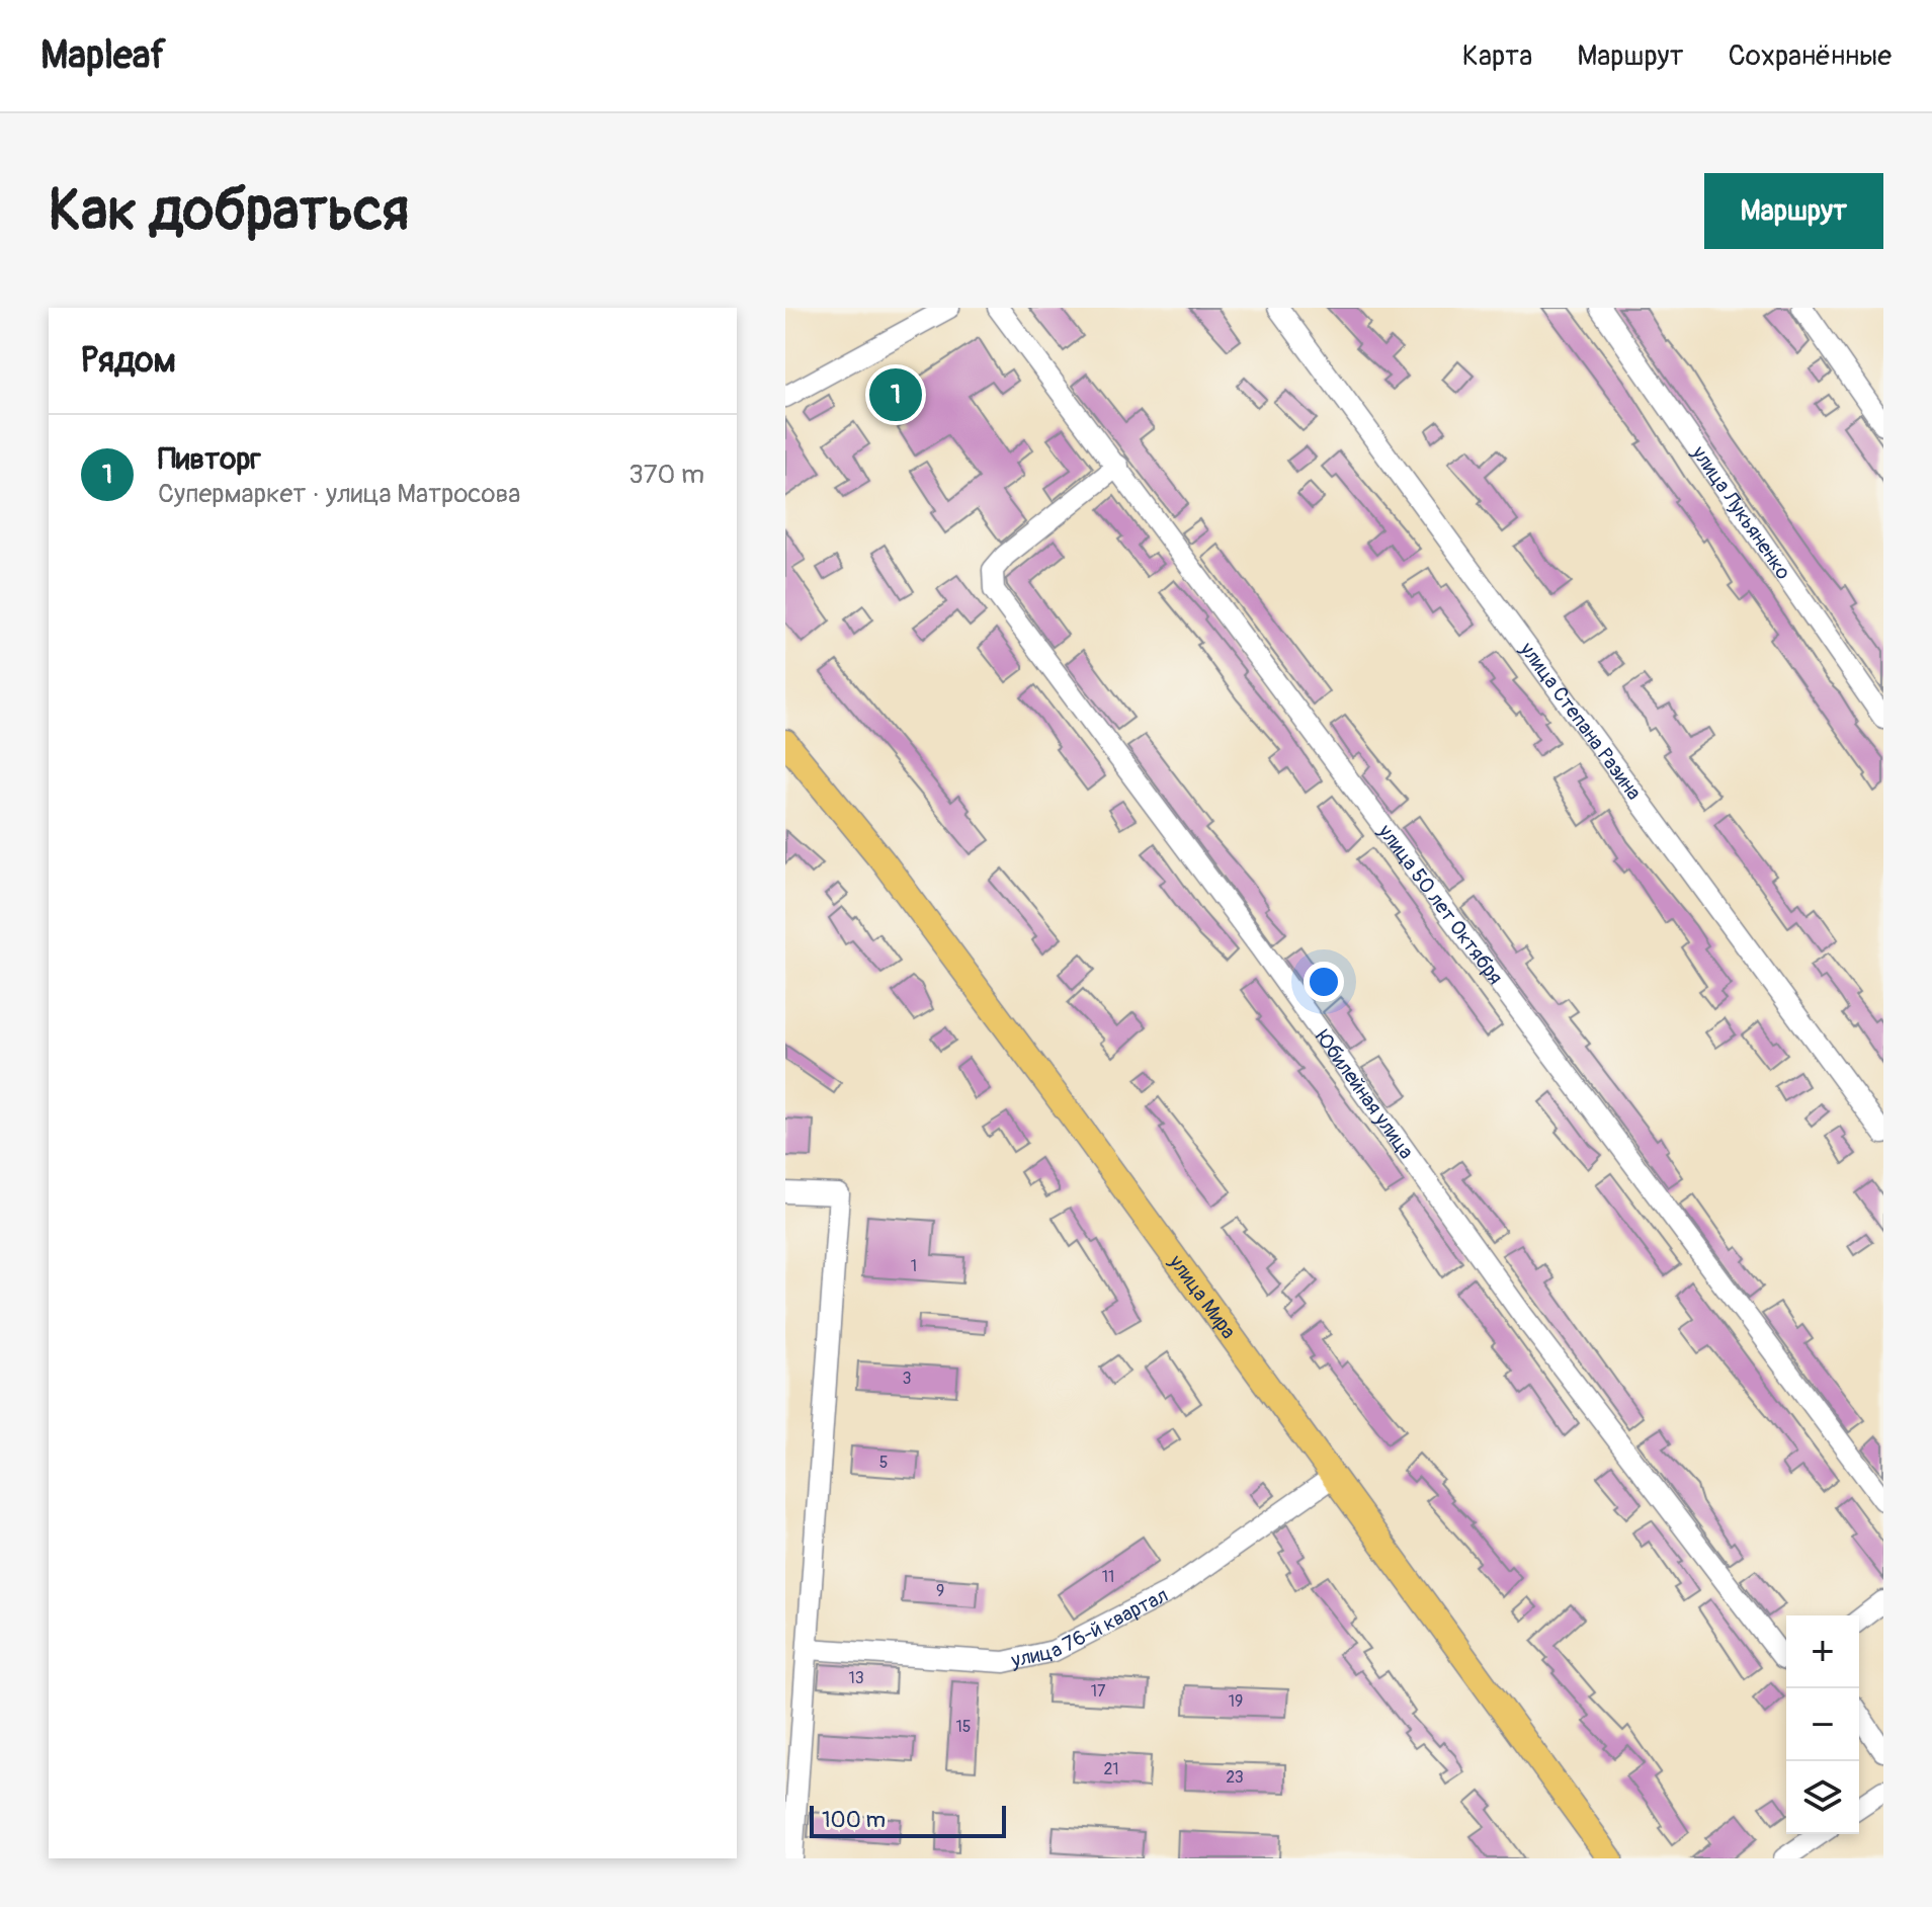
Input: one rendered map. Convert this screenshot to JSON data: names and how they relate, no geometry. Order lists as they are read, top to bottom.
{
  "streets": {
    "main road": ["улица Мира"],
    "street": [
      "улица Лукьяненко",
      "улица Степана Разина",
      "улица 50 лет Октября",
      "Юбилейная улица",
      "улица 76-й квартал"
    ]
  },
  "crossings": [
    ["улица 50 лет Октября", "Юбилейная улица"],
    ["улица Мира", "улица 76-й квартал"]
  ],
  "house_numbers": [
    "1",
    "3",
    "5",
    "11",
    "9",
    "13",
    "17",
    "19",
    "15",
    "21",
    "23"
  ],
  "scale_bar": "100 m",
  "page": {
    "header": "Mapleaf",
    "nav": ["Карта", "Маршрут", "Сохранённые"],
    "buttons": "Маршрут",
    "title": "Как добраться",
    "heading": "Рядом",
    "pins": "1",
    "list": [
      {
        "mark": "1",
        "name": "Пивторг",
        "note": "Супермаркет · улица Матросова",
        "value": "370 m"
      }
    ],
    "map_buttons": ["+", "−"],
    "scale": "100 m"
  }
}
